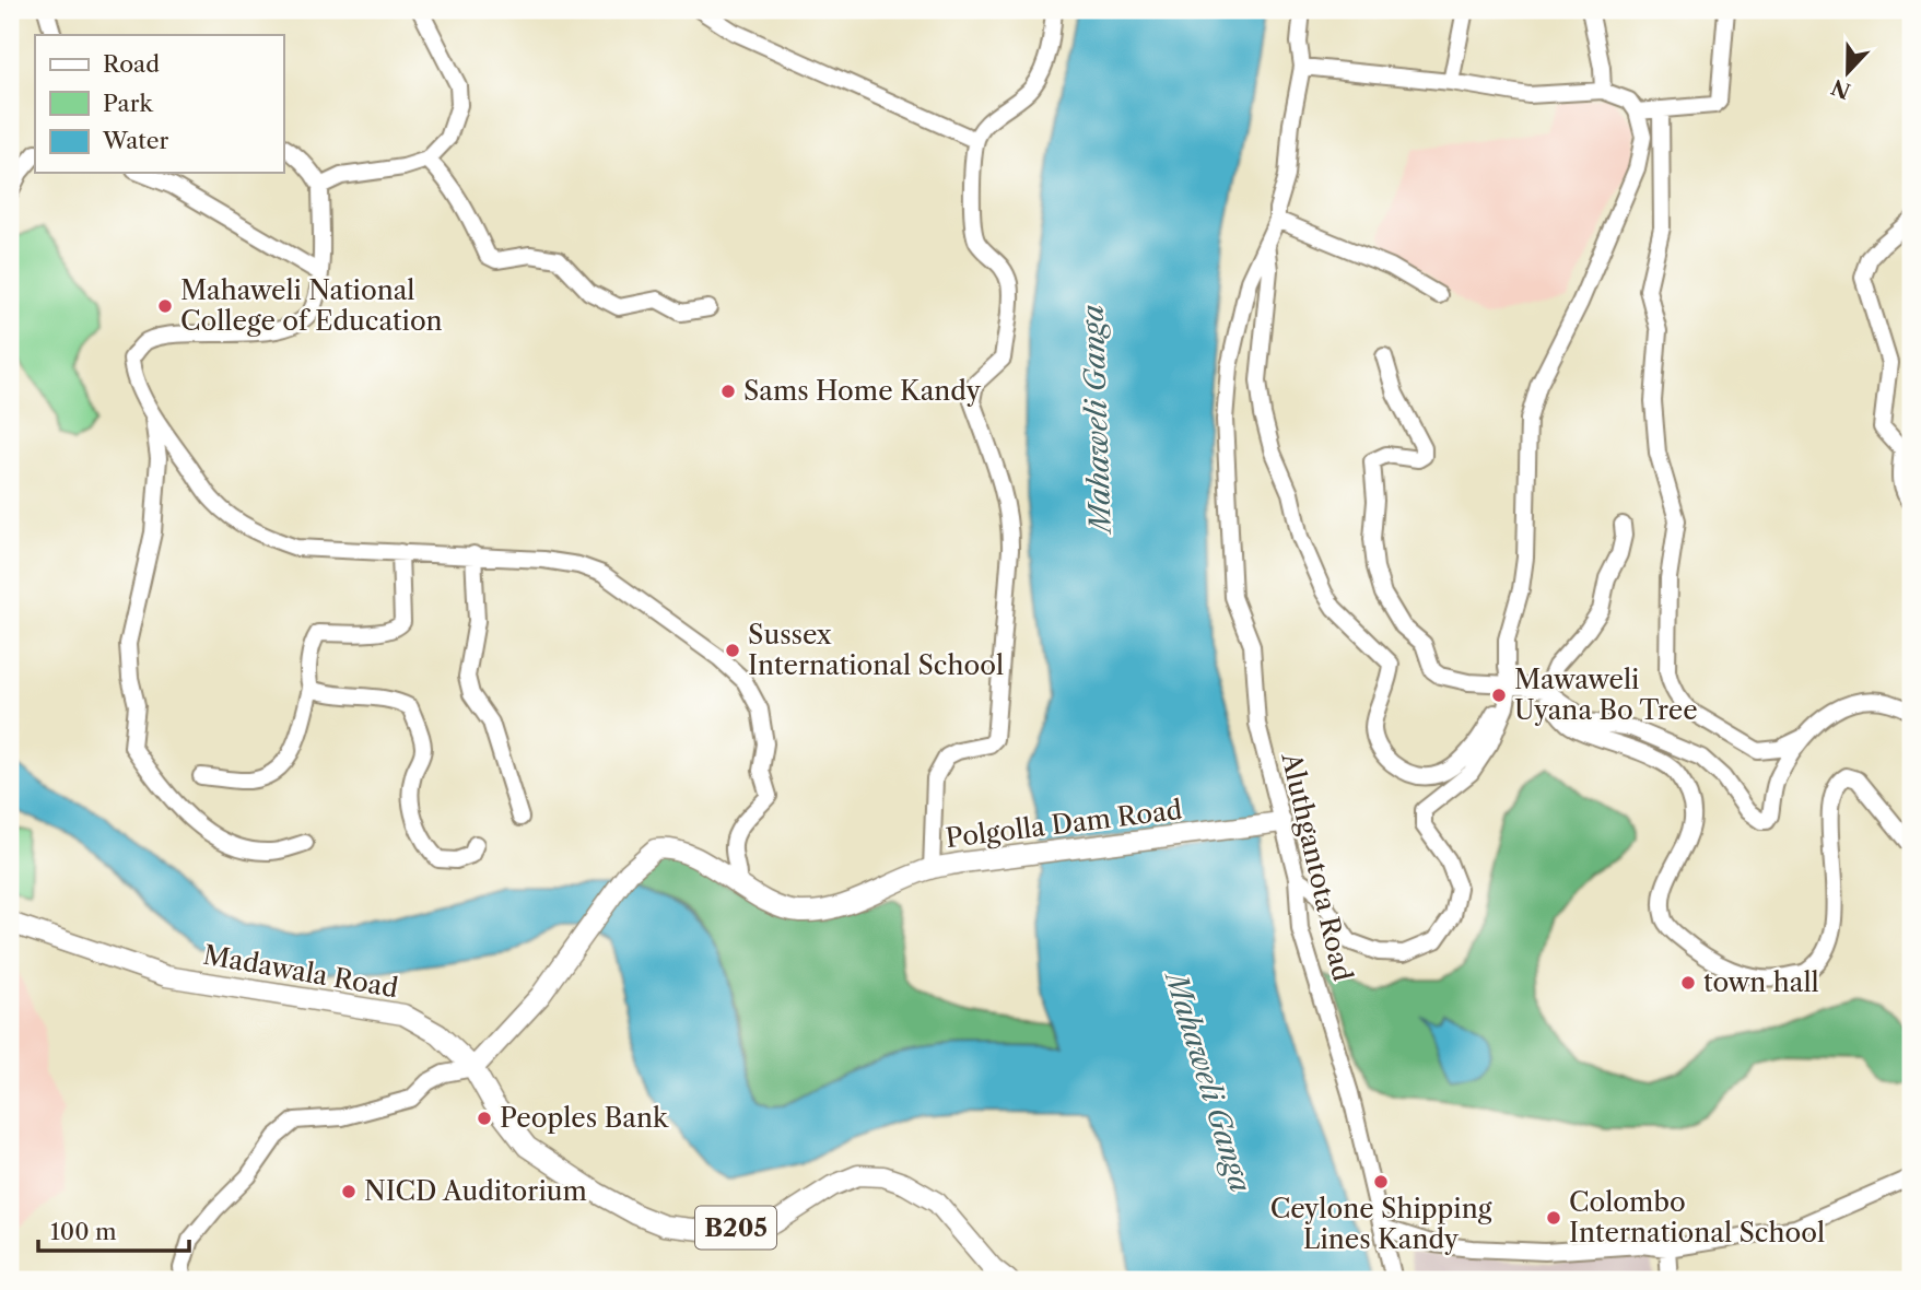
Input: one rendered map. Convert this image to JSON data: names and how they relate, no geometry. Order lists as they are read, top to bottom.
{
  "streets": {
    "main road": ["Polgolla Dam Road", "Madawala Road", "B205"],
    "street": ["Aluthgantota Road"]
  },
  "crossings": [
    ["Polgolla Dam Road", "Aluthgantota Road"],
    ["Polgolla Dam Road", "Madawala Road"]
  ],
  "water": ["Mahaweli Ganga"],
  "places": [
    "Mahaweli National College of Education",
    "Sams Home Kandy",
    "Sussex International School",
    "Mawaweli Uyana Bo Tree",
    "town hall",
    "Peoples Bank",
    "Ceylone Shipping Lines Kandy",
    "NICD Auditorium",
    "Colombo International School"
  ],
  "legend": ["Road", "Park", "Water"],
  "scale_bar": "100 m",
  "north": "bottom"
}
